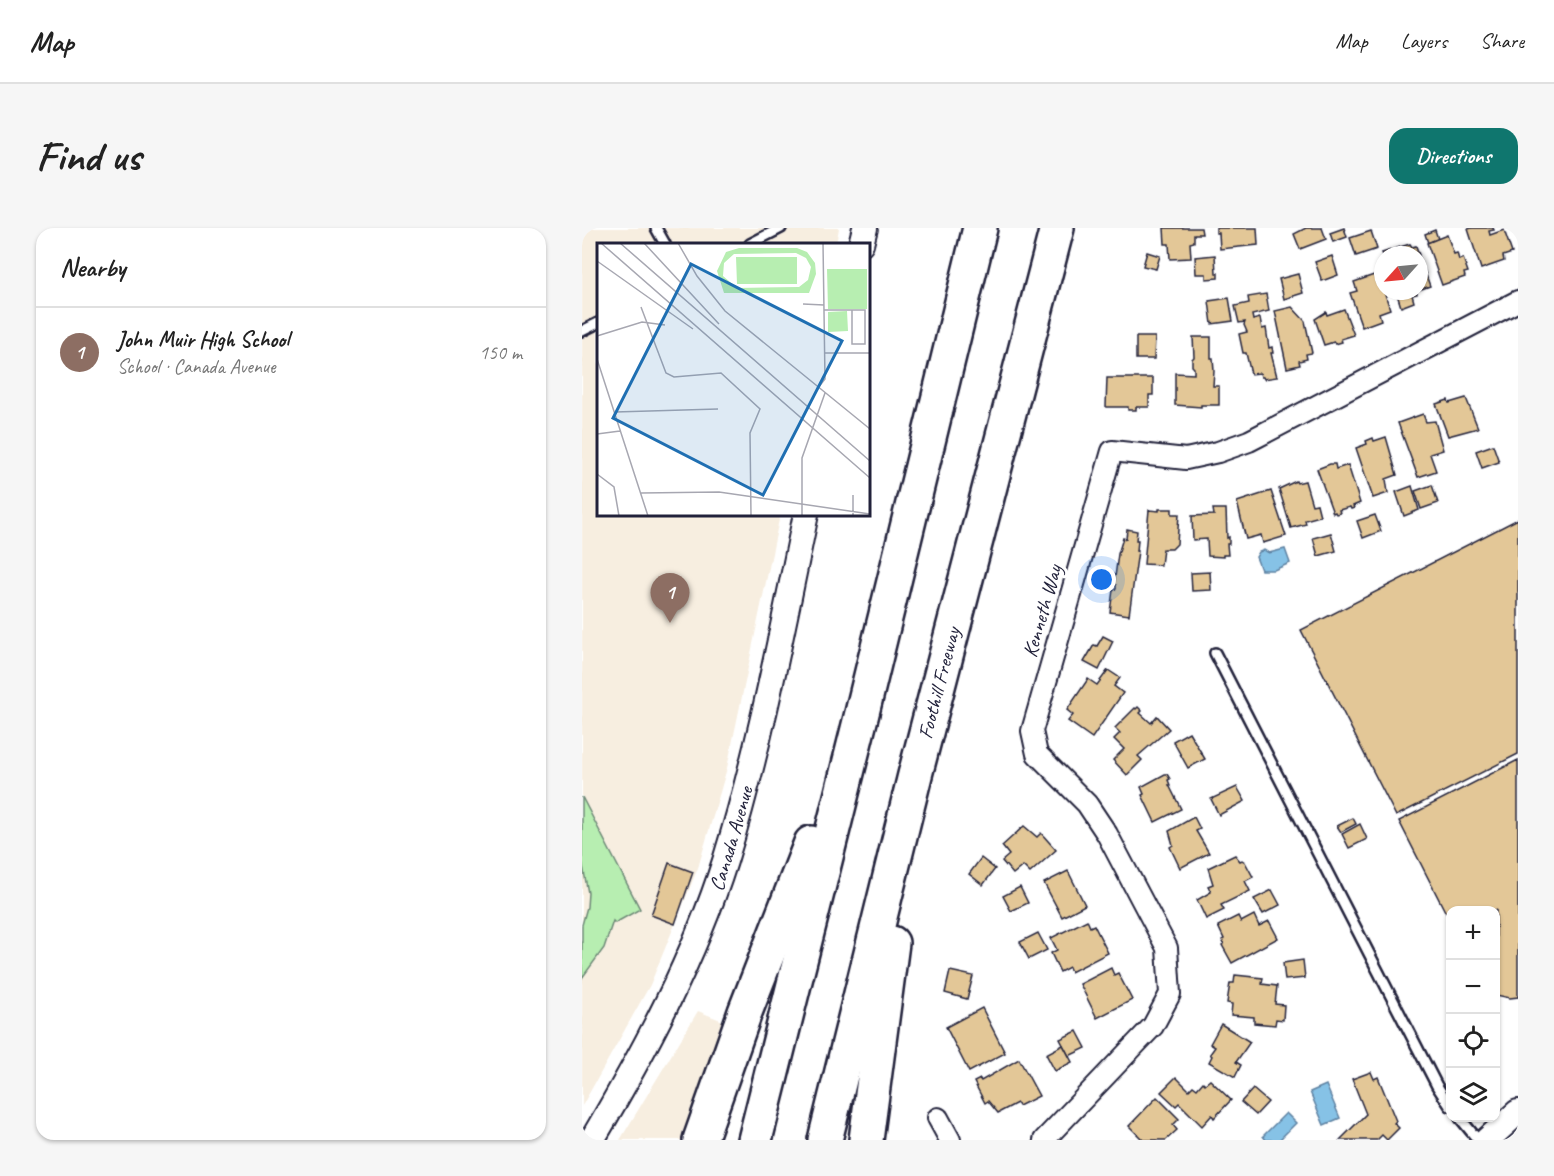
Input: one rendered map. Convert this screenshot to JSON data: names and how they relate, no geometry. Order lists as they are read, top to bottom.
{
  "streets": {
    "highway": ["Foothill Freeway"],
    "street": ["Kenneth Way", "Canada Avenue"]
  },
  "north": "bottom left",
  "page": {
    "header": "Map",
    "nav": ["Map", "Layers", "Share"],
    "buttons": "Directions",
    "title": "Find us",
    "heading": "Nearby",
    "list": [
      {
        "mark": "1",
        "name": "John Muir High School",
        "note": "School · Canada Avenue",
        "value": "150 m"
      }
    ],
    "pins": "1",
    "map_buttons": ["+", "−"]
  }
}
